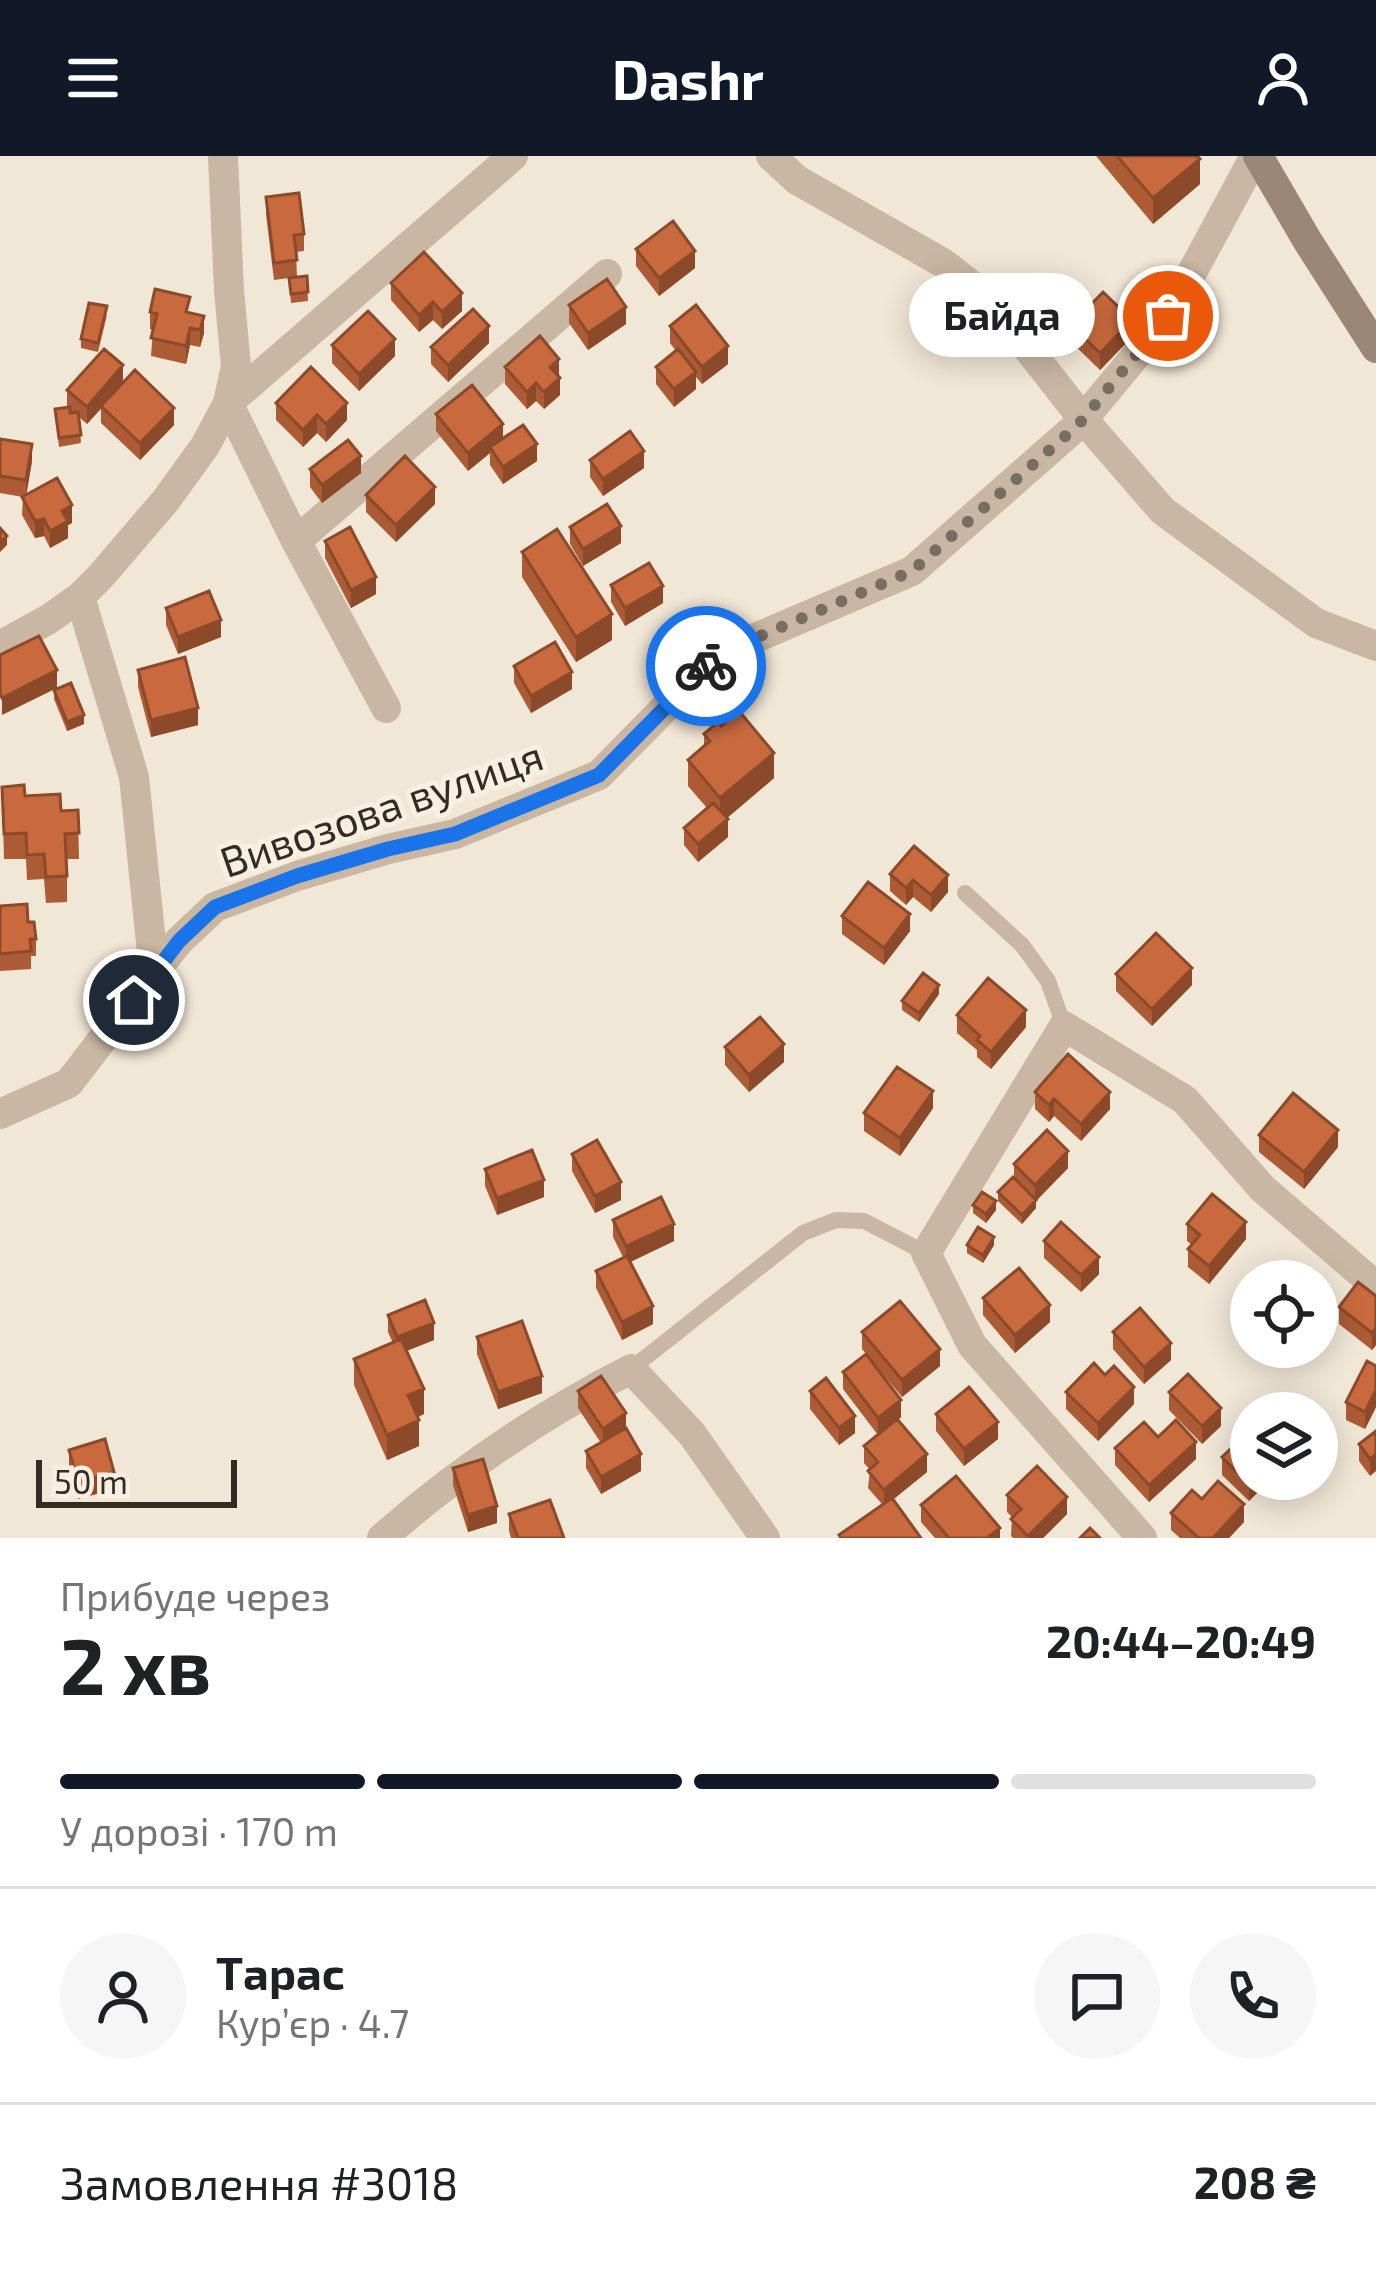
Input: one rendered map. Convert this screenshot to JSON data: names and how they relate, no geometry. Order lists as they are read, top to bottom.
{
  "streets": {
    "street": ["Вивозова вулиця"]
  },
  "places": ["Байда"],
  "scale_bar": "50 m",
  "page": {
    "header": "Dashr",
    "bubble": "Байда",
    "scale": "50 m",
    "heading": ["2 хв", "Прибуде через", "20:44–20:49"],
    "panel": [
      "Тарас",
      "Кур’єр · 4.7",
      "Замовлення #3018",
      "208 ₴"
    ],
    "bar": "У дорозі · 170 m"
  }
}
